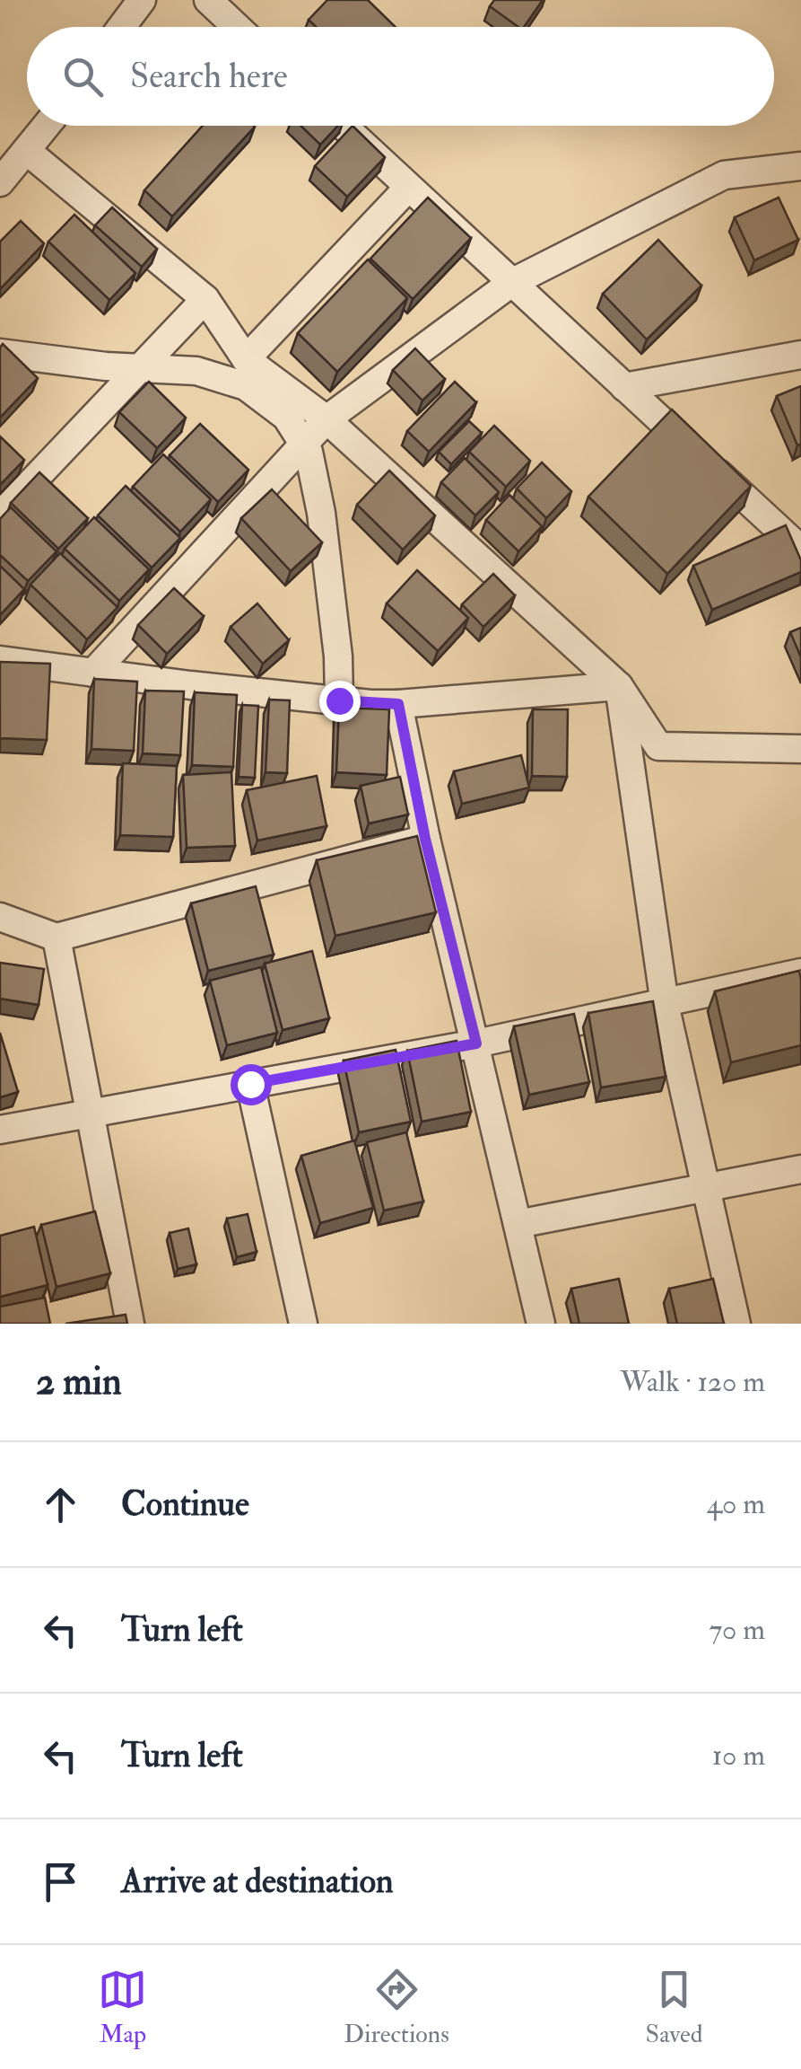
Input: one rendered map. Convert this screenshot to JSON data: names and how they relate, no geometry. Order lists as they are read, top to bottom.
{
  "page": {
    "search": "Search here",
    "heading": ["2 min", "Walk · 120 m"],
    "list": [
      ["Continue", "40 m"],
      ["Turn left", "70 m"],
      ["Turn left", "10 m"],
      "Arrive at destination"
    ],
    "nav": ["Map", "Directions", "Saved"]
  }
}
